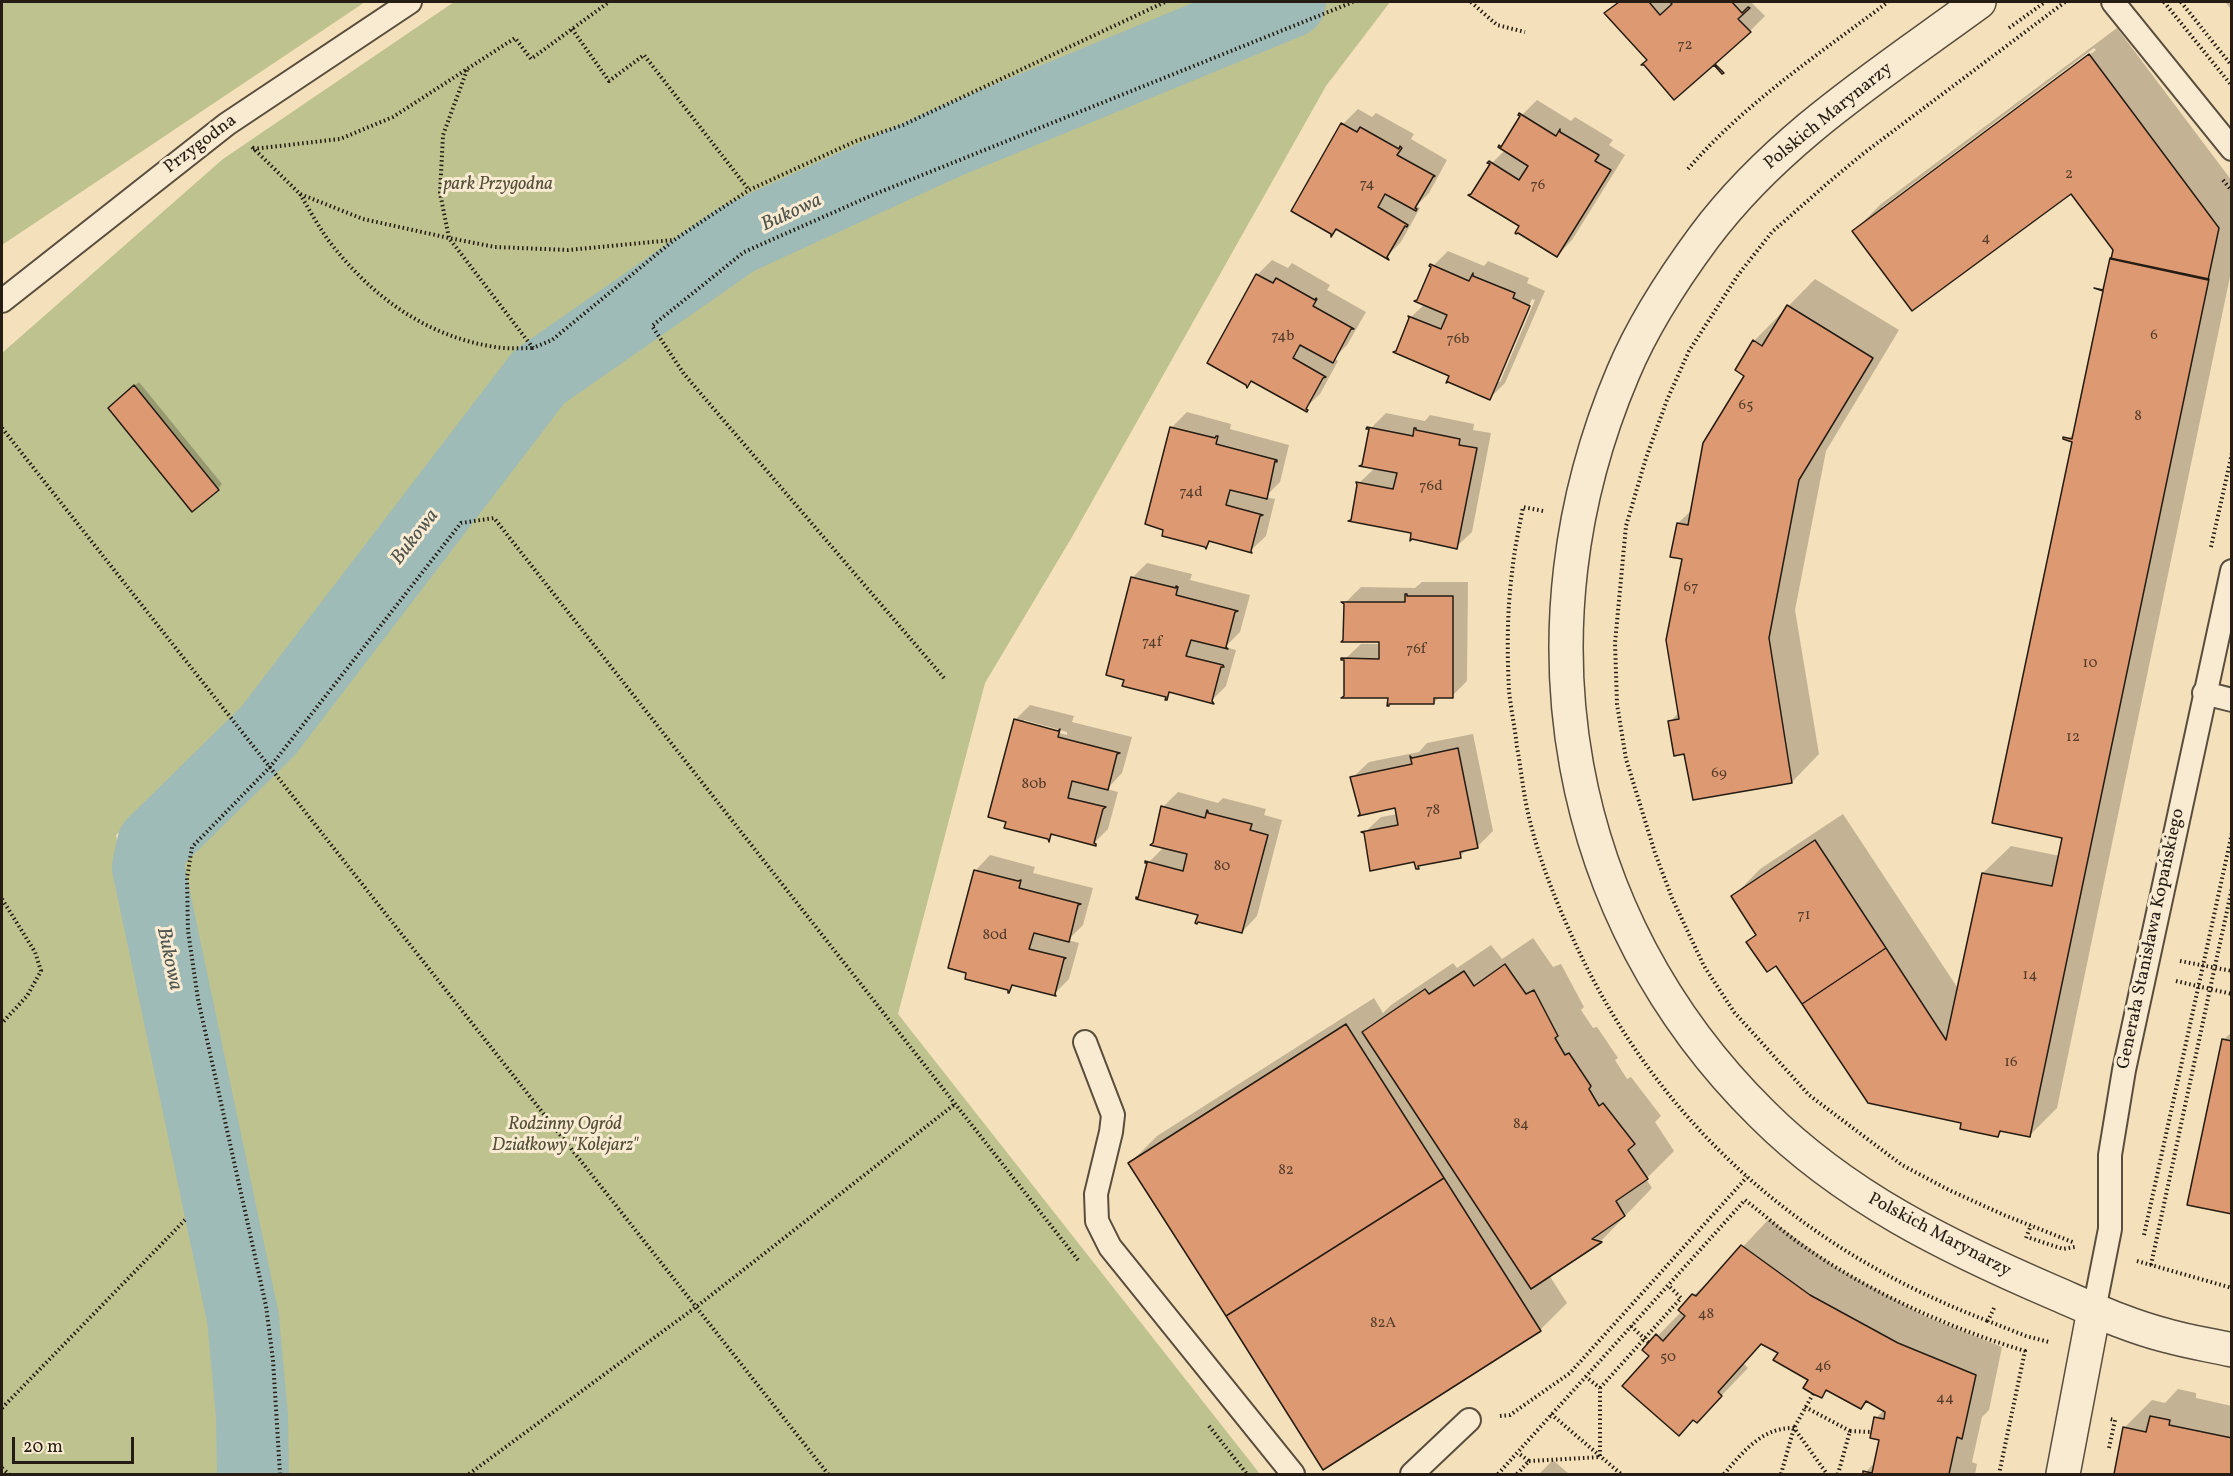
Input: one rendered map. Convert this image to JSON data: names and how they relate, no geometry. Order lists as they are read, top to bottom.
{
  "streets": {
    "street": ["Polskich Marynarzy"],
    "lane": ["Przygodna", "Generała Stanisława Kopańskiego"]
  },
  "crossings": [
    ["Polskich Marynarzy", "Generała Stanisława Kopańskiego"]
  ],
  "water": ["Bukowa"],
  "parks": ["park Przygodna", "Rodzinny Ogród Działkowy \"Kolejarz\""],
  "house_numbers": [
    "72",
    "2",
    "74",
    "76",
    "4",
    "6",
    "74b",
    "76b",
    "65",
    "8",
    "76d",
    "74d",
    "67",
    "74f",
    "76f",
    "10",
    "12",
    "69",
    "80b",
    "78",
    "80",
    "71",
    "80d",
    "14",
    "16",
    "84",
    "82",
    "48",
    "82A",
    "50",
    "46",
    "44"
  ],
  "scale_bar": "20 m"
}
